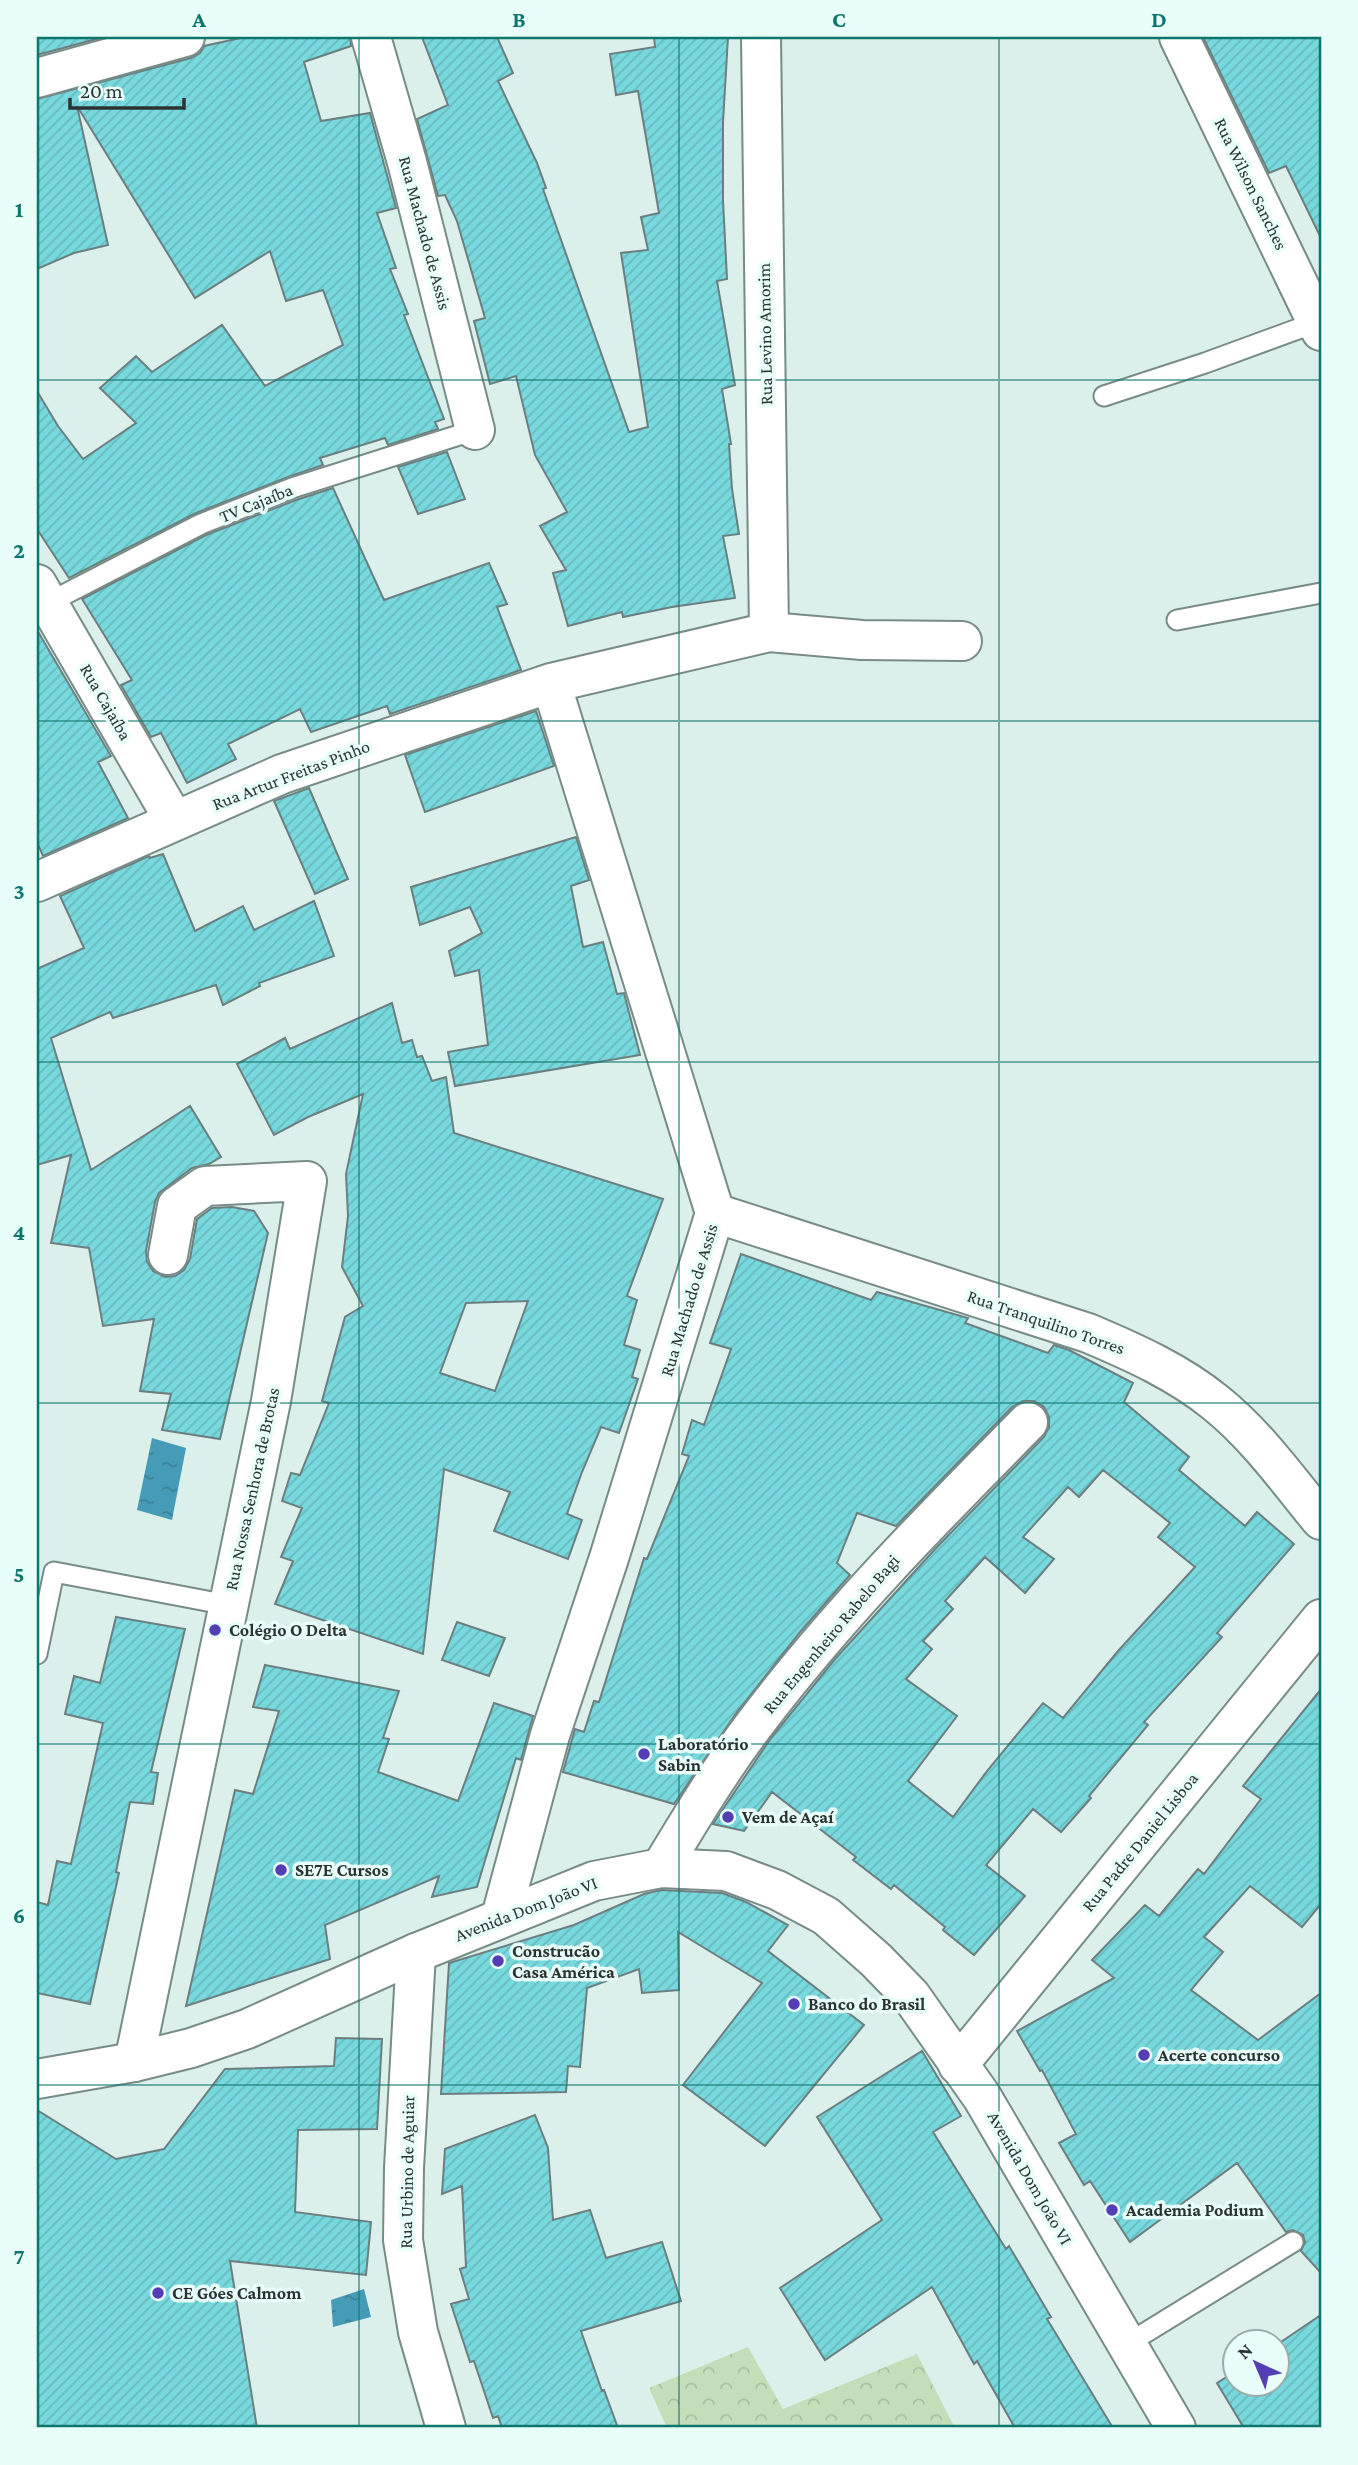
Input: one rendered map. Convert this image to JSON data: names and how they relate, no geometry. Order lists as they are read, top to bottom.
{
  "streets": {
    "street": [
      "Rua Wilson Sanches",
      "Rua Machado de Assis",
      "Rua Levino Amorim",
      "Rua Cajaíba",
      "Rua Artur Freitas Pinho",
      "Rua Tranquilino Torres",
      "Rua Nossa Senhora de Brotas",
      "Rua Engenheiro Rabelo Bagi",
      "Rua Padre Daniel Lisboa",
      "Avenida Dom João VI",
      "Rua Urbino de Aguiar"
    ],
    "lane": ["TV Cajaíba"]
  },
  "crossings": [
    ["Rua Machado de Assis", "TV Cajaíba"],
    ["Rua Machado de Assis", "Rua Artur Freitas Pinho"],
    ["Rua Machado de Assis", "Rua Tranquilino Torres"],
    ["Rua Machado de Assis", "Avenida Dom João VI"],
    ["TV Cajaíba", "Rua Cajaíba"],
    ["Rua Cajaíba", "Rua Artur Freitas Pinho"],
    ["Rua Nossa Senhora de Brotas", "Avenida Dom João VI"],
    ["Rua Engenheiro Rabelo Bagi", "Avenida Dom João VI"],
    ["Rua Padre Daniel Lisboa", "Avenida Dom João VI"],
    ["Avenida Dom João VI", "Rua Urbino de Aguiar"]
  ],
  "places": [
    "Colégio O Delta",
    "Laboratório Sabin",
    "Vem de Açaí",
    "SE7E Cursos",
    "Construcão Casa América",
    "Banco do Brasil",
    "Acerte concurso",
    "Academia Podium",
    "CE Góes Calmom"
  ],
  "scale_bar": "20 m",
  "north": "top left",
  "grid": {
    "columns": [
      "A",
      "B",
      "C",
      "D"
    ],
    "rows": [
      "1",
      "2",
      "3",
      "4",
      "5",
      "6",
      "7"
    ]
  }
}
